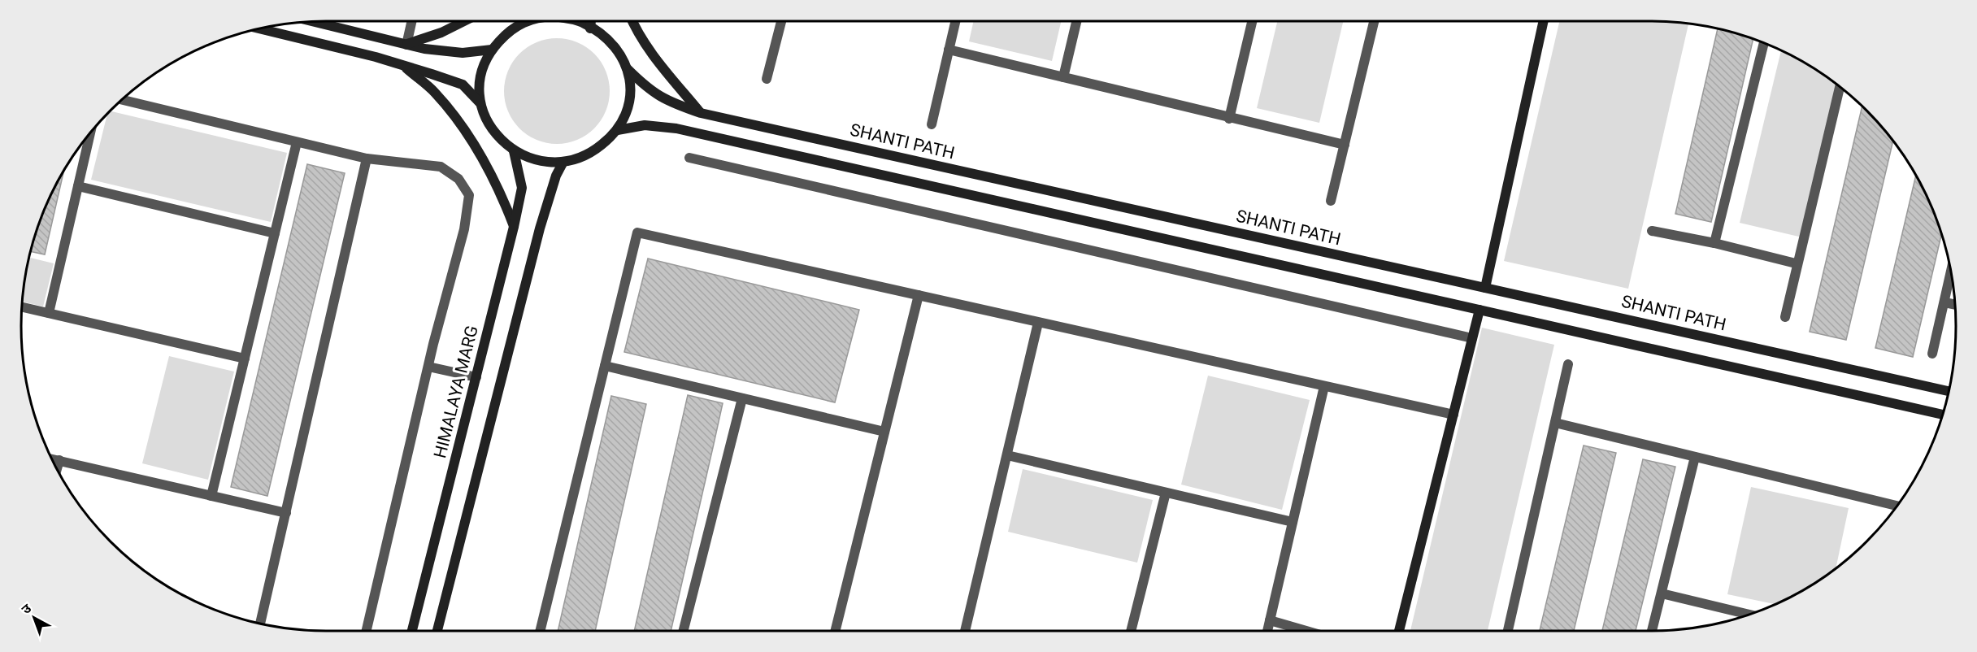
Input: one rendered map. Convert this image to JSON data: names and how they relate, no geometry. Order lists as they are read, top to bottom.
{
  "streets": {
    "main road": ["SHANTI PATH", "HIMALAYA MARG"]
  },
  "north": "top left"
}
